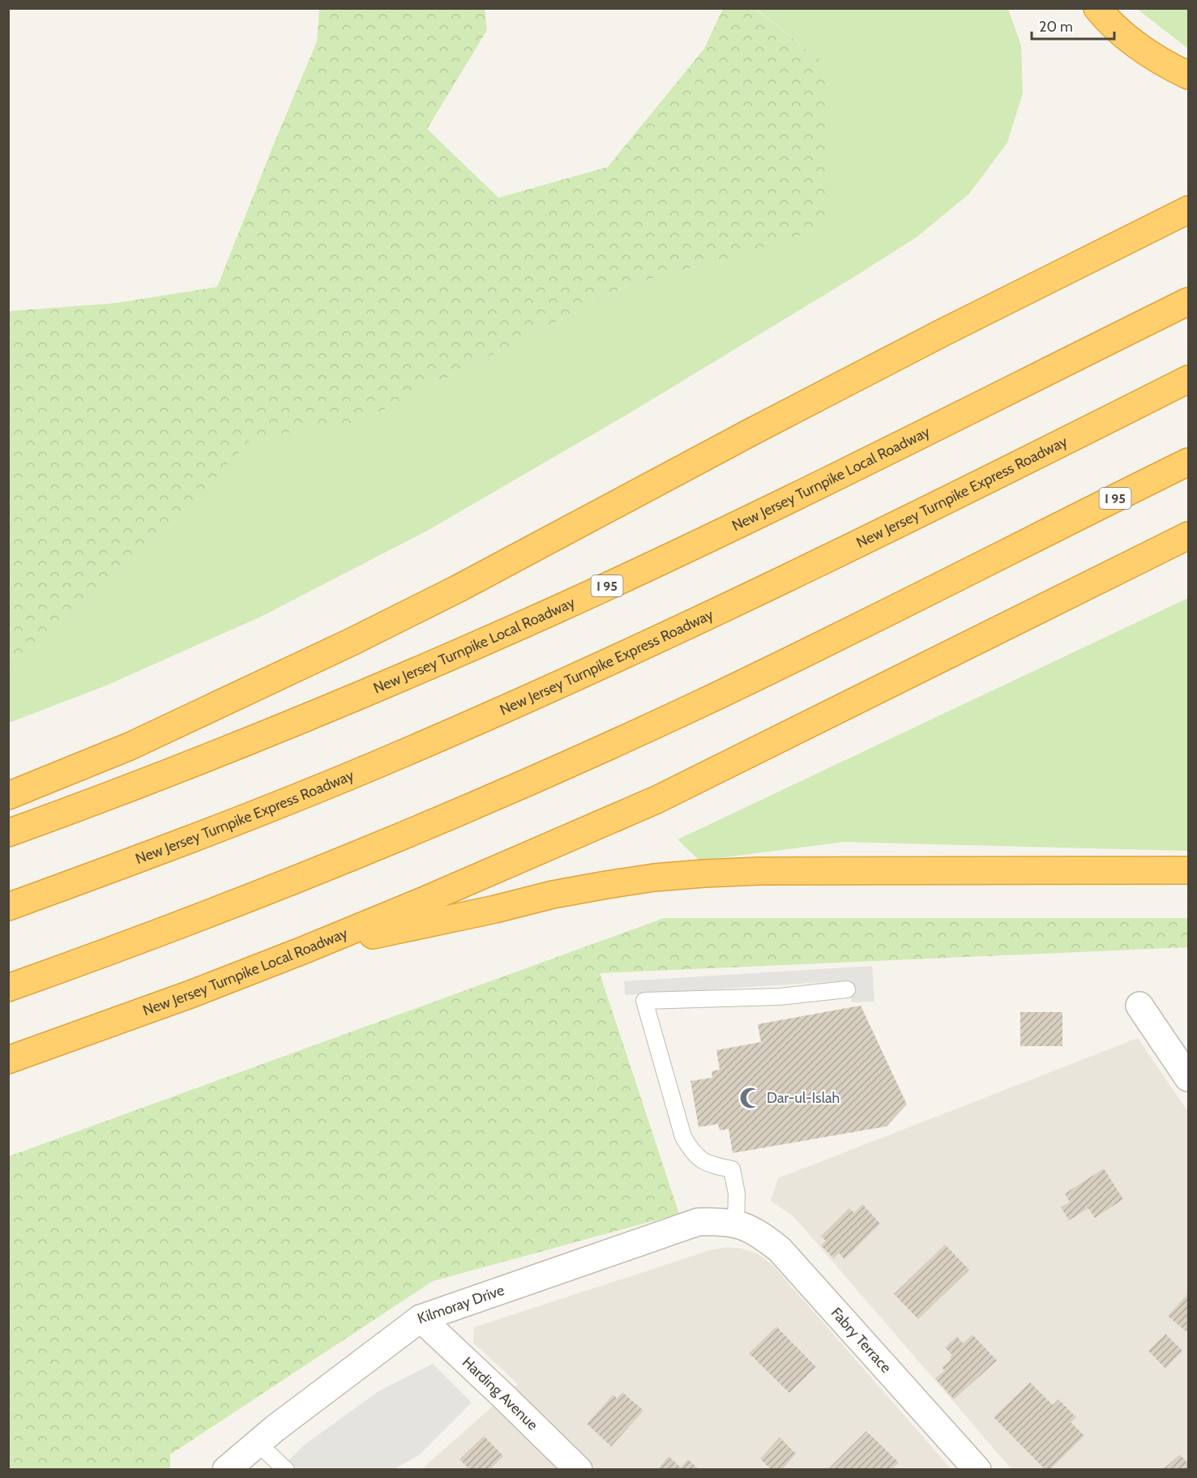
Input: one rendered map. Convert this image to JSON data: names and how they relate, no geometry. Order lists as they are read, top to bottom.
{
  "streets": {
    "highway": ["New Jersey Turnpike Local Roadway", "New Jersey Turnpike Express Roadway", "I 95"],
    "street": ["Kilmoray Drive", "Fabry Terrace", "Harding Avenue"]
  },
  "crossings": [
    ["Kilmoray Drive", "Fabry Terrace"],
    ["Kilmoray Drive", "Harding Avenue"]
  ],
  "places": {
    "mosque": ["Dar-ul-Islah"]
  },
  "scale_bar": "20 m"
}
